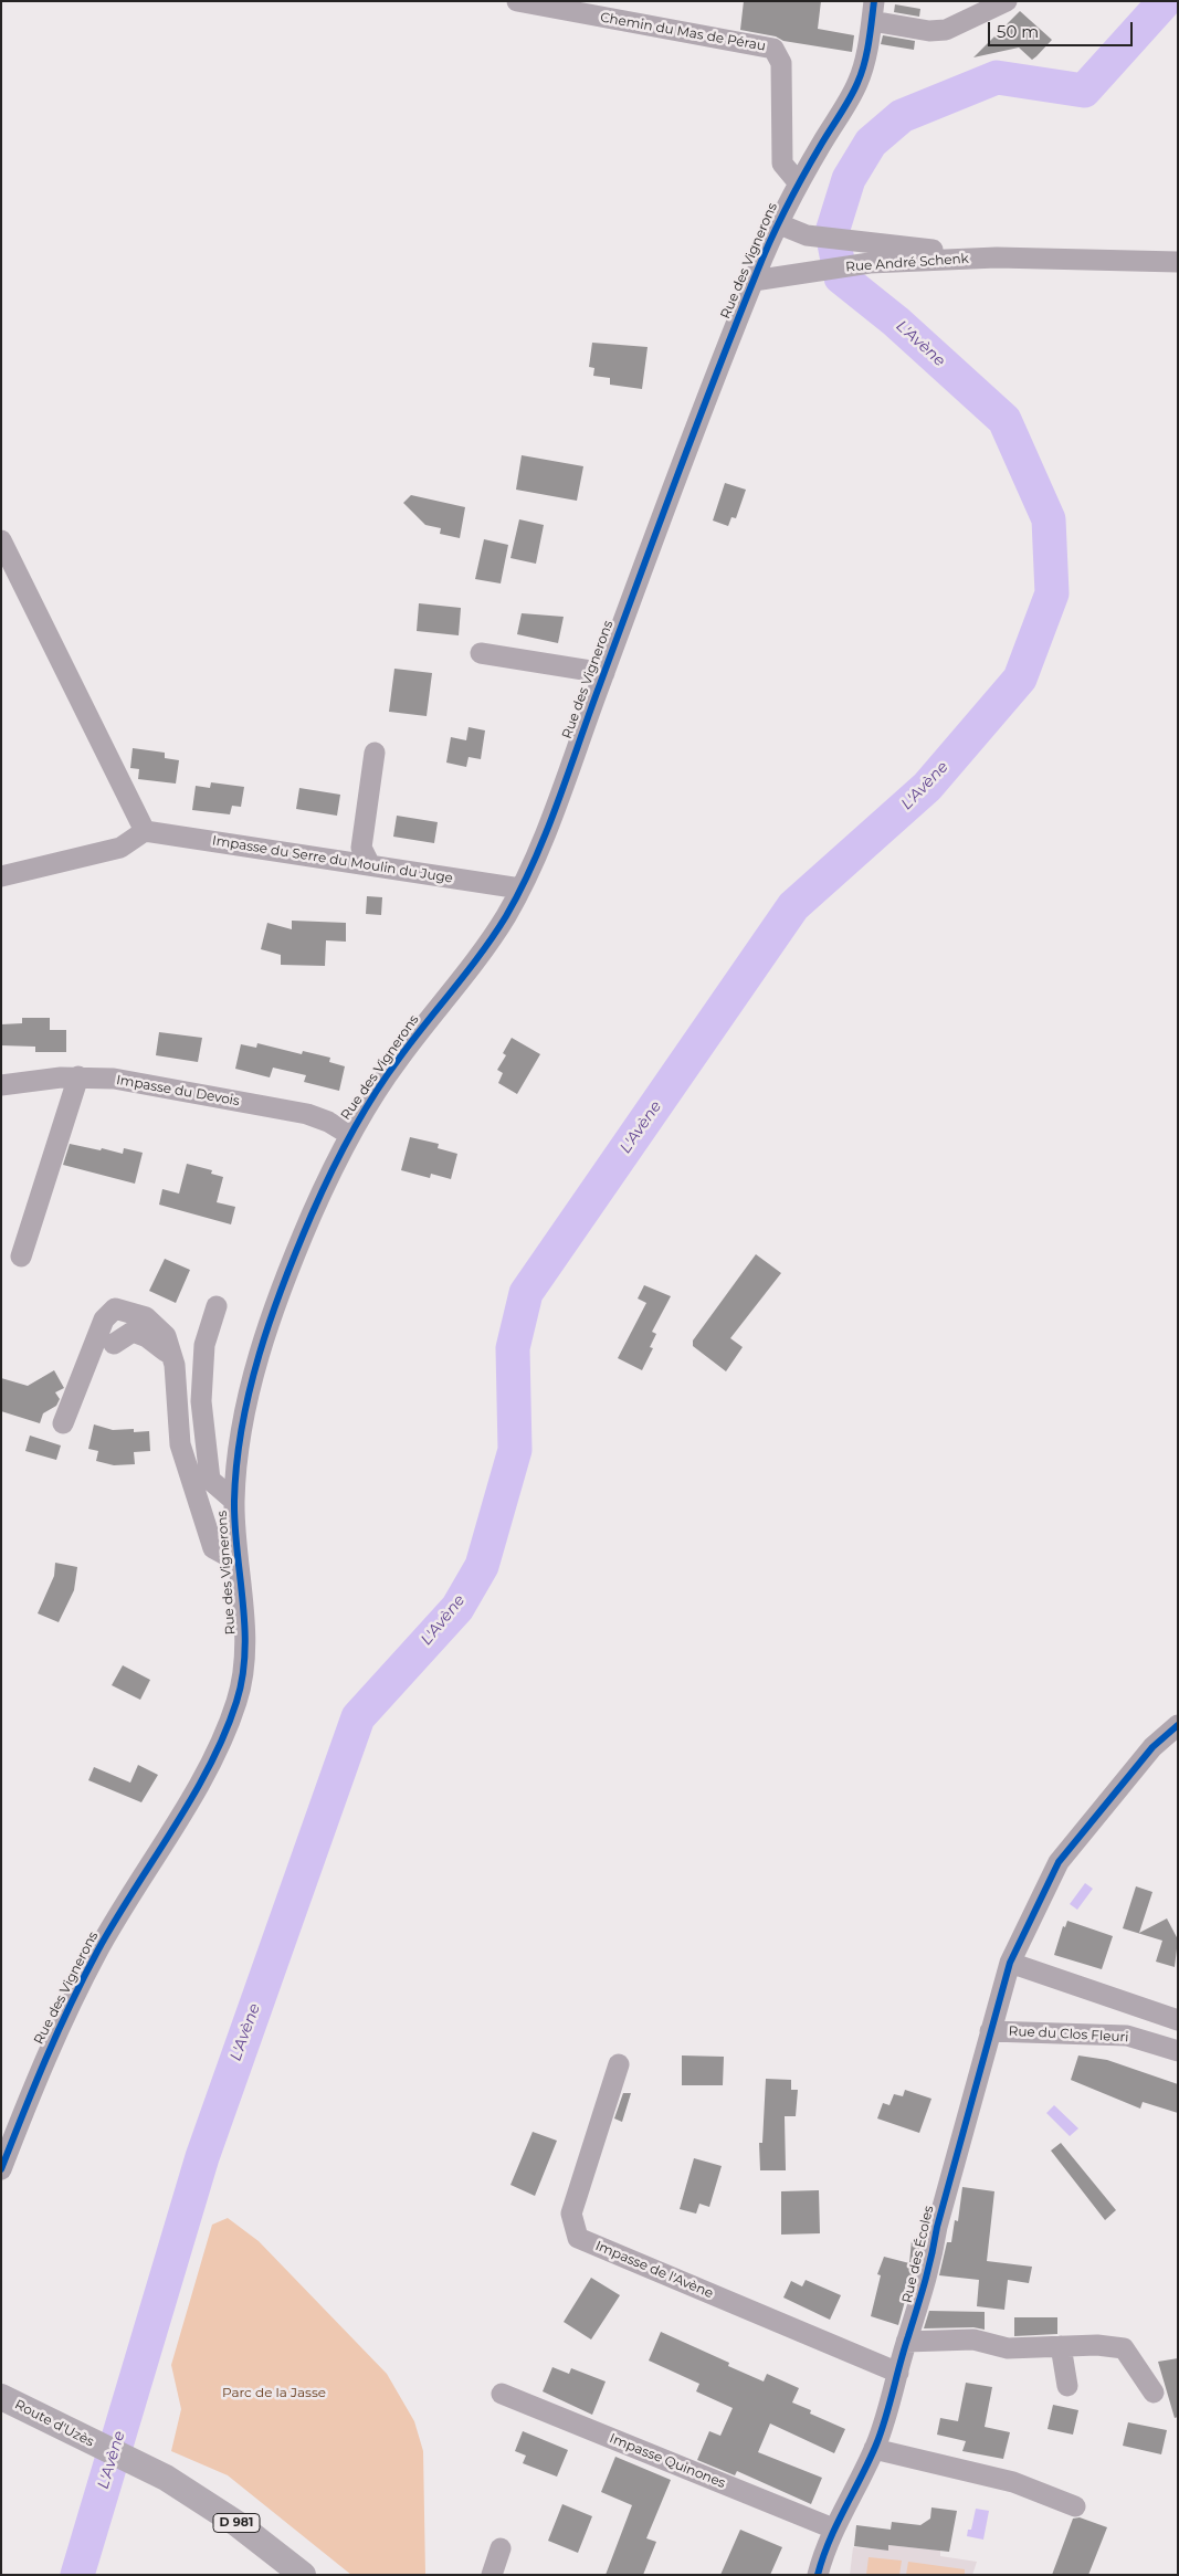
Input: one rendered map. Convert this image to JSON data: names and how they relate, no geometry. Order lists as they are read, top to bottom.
{
  "streets": {
    "main road": ["Route d'Uzès", "D 981"],
    "street": [
      "Chemin du Mas de Pérau",
      "Rue des Vignerons",
      "Rue André Schenk",
      "Impasse du Serre du Moulin du Juge",
      "Impasse du Devois",
      "Rue du Clos Fleuri",
      "Rue des Écoles",
      "Impasse de l'Avène",
      "Impasse Quinones"
    ]
  },
  "crossings": [
    ["Chemin du Mas de Pérau", "Rue des Vignerons"],
    ["Rue des Vignerons", "Rue André Schenk"],
    ["Rue des Vignerons", "Impasse du Serre du Moulin du Juge"],
    ["Rue des Vignerons", "Impasse du Devois"],
    ["Rue du Clos Fleuri", "Rue des Écoles"],
    ["Rue des Écoles", "Impasse de l'Avène"],
    ["Rue des Écoles", "Impasse Quinones"]
  ],
  "water": ["L'Avène"],
  "parks": ["Parc de la Jasse"],
  "scale_bar": "50 m"
}
